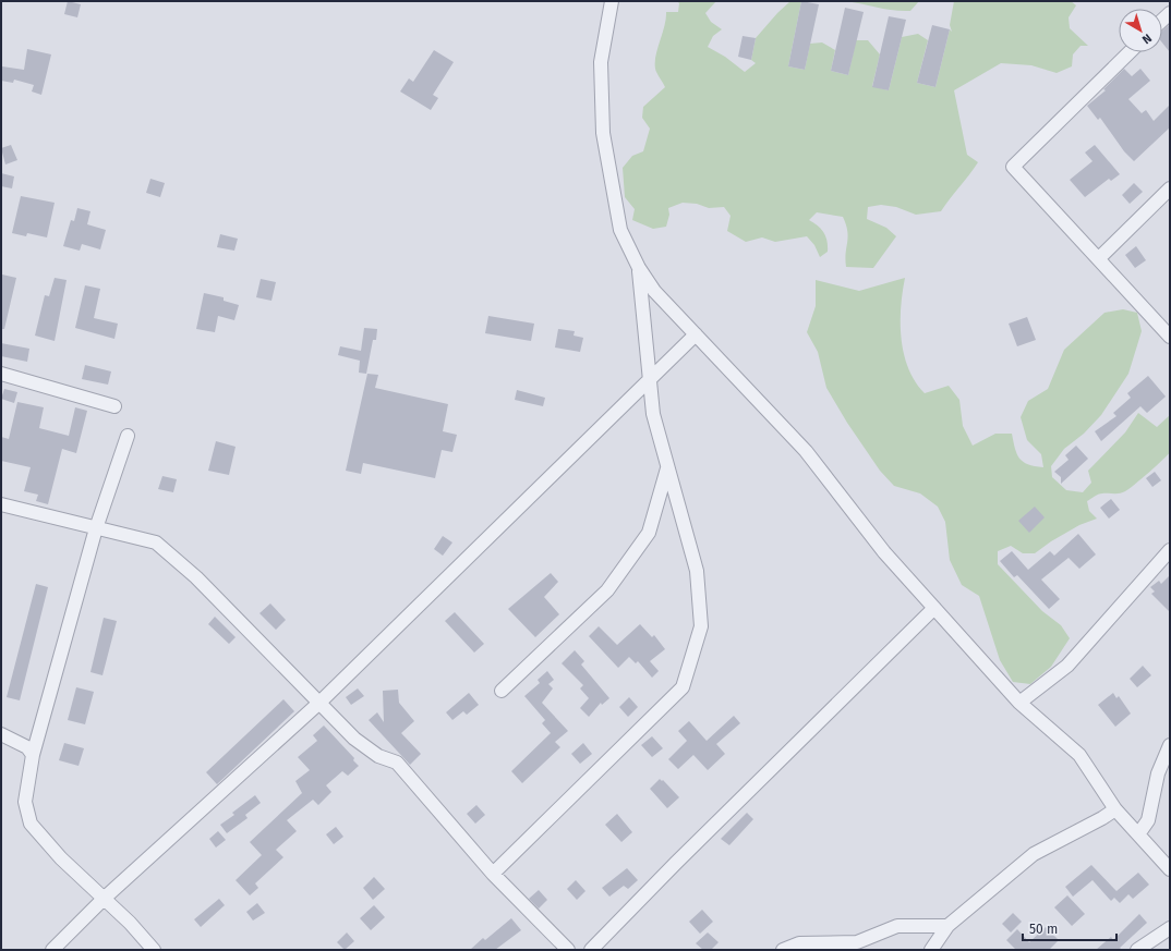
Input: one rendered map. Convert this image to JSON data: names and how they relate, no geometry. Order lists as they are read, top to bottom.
{
  "scale_bar": "50 m",
  "north": "bottom right"
}
